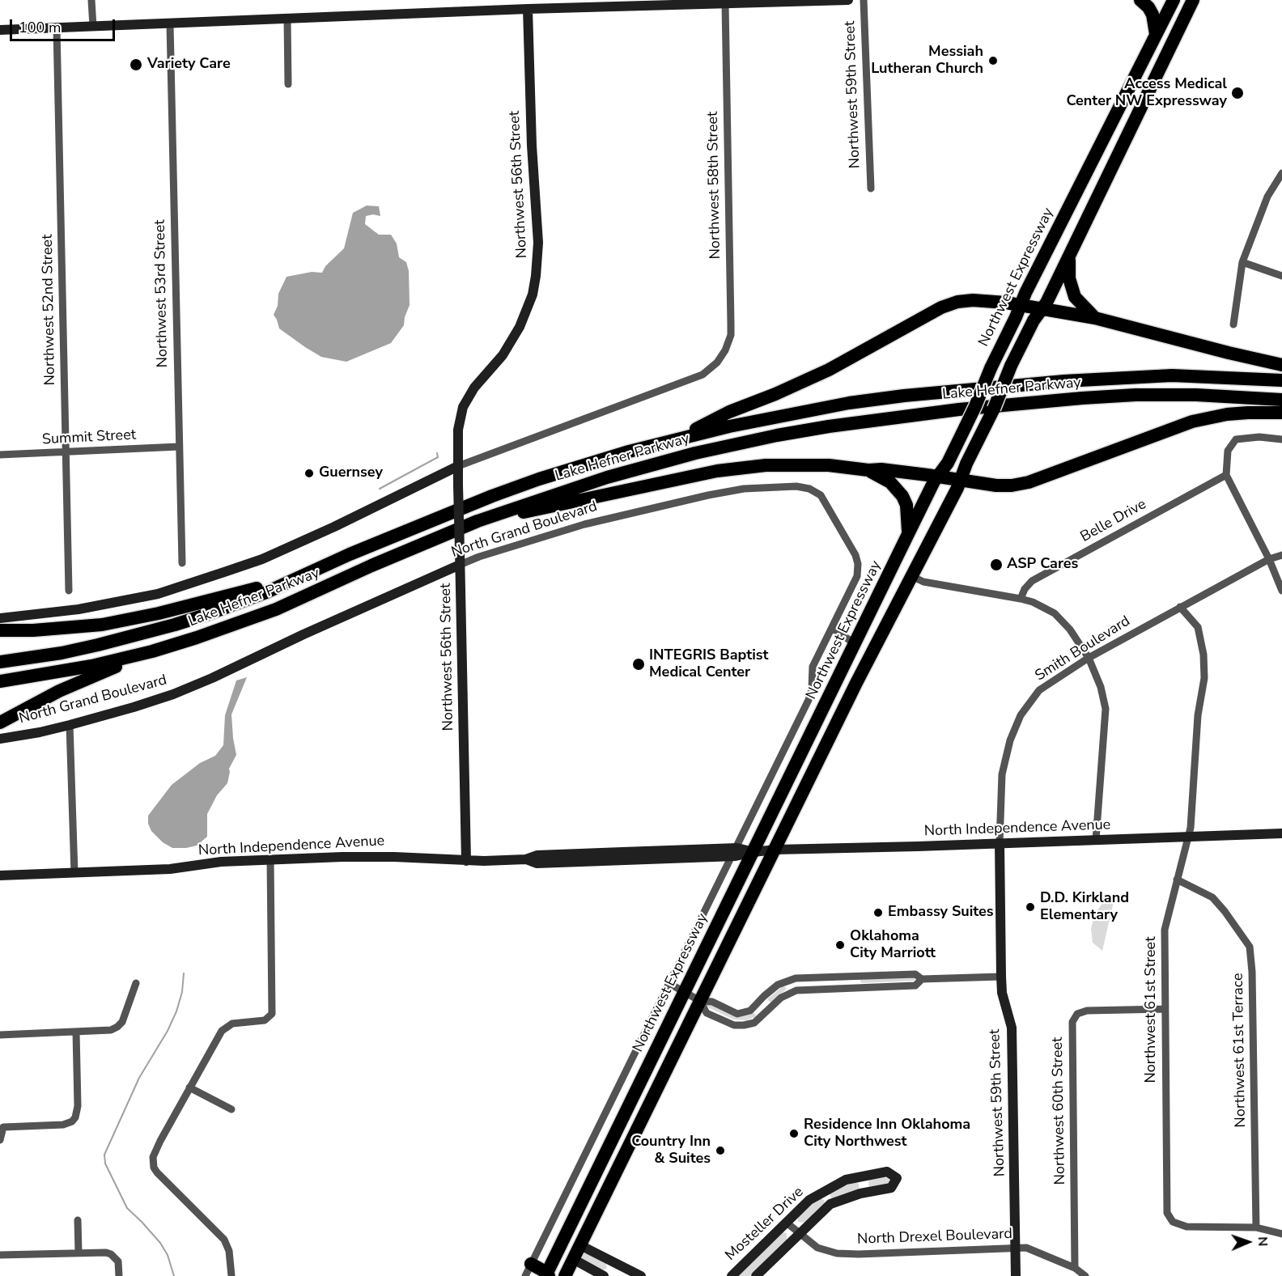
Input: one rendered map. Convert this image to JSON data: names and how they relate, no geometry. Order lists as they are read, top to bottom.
{
  "streets": {
    "highway": ["Northwest Expressway", "Lake Hefner Parkway"],
    "street": [
      "Northwest 59th Street",
      "Northwest 56th Street",
      "Northwest 58th Street",
      "Northwest 53rd Street",
      "Northwest 52nd Street",
      "Summit Street",
      "Belle Drive",
      "North Grand Boulevard",
      "Smith Boulevard",
      "North Independence Avenue",
      "Northwest 61st Street",
      "Northwest 61st Terrace",
      "Northwest 60th Street",
      "Mosteller Drive",
      "North Drexel Boulevard"
    ]
  },
  "crossings": [
    ["Northwest 59th Street", "Smith Boulevard"],
    ["Northwest 59th Street", "North Independence Avenue"],
    ["Northwest 59th Street", "North Drexel Boulevard"],
    ["Northwest 56th Street", "Northwest 58th Street"],
    ["Northwest 56th Street", "North Grand Boulevard"],
    ["Northwest 56th Street", "North Independence Avenue"],
    ["Northwest Expressway", "North Grand Boulevard"],
    ["Northwest Expressway", "North Independence Avenue"],
    ["Northwest 53rd Street", "Summit Street"],
    ["Northwest 52nd Street", "Summit Street"],
    ["Smith Boulevard", "North Independence Avenue"],
    ["Smith Boulevard", "Northwest 61st Street"],
    ["North Independence Avenue", "Northwest 61st Street"],
    ["Northwest 61st Street", "Northwest 61st Terrace"],
    ["Northwest 61st Street", "Northwest 60th Street"],
    ["Northwest 60th Street", "North Drexel Boulevard"],
    ["Mosteller Drive", "North Drexel Boulevard"]
  ],
  "places": [
    "Messiah Lutheran Church",
    "Variety Care",
    "Access Medical Center NW Expressway",
    "Guernsey",
    "ASP Cares",
    "INTEGRIS Baptist Medical Center",
    "D.D. Kirkland Elementary",
    "Embassy Suites",
    "Oklahoma City Marriott",
    "Residence Inn Oklahoma City Northwest",
    "Country Inn & Suites"
  ],
  "scale_bar": "100 m",
  "north": "right"
}
